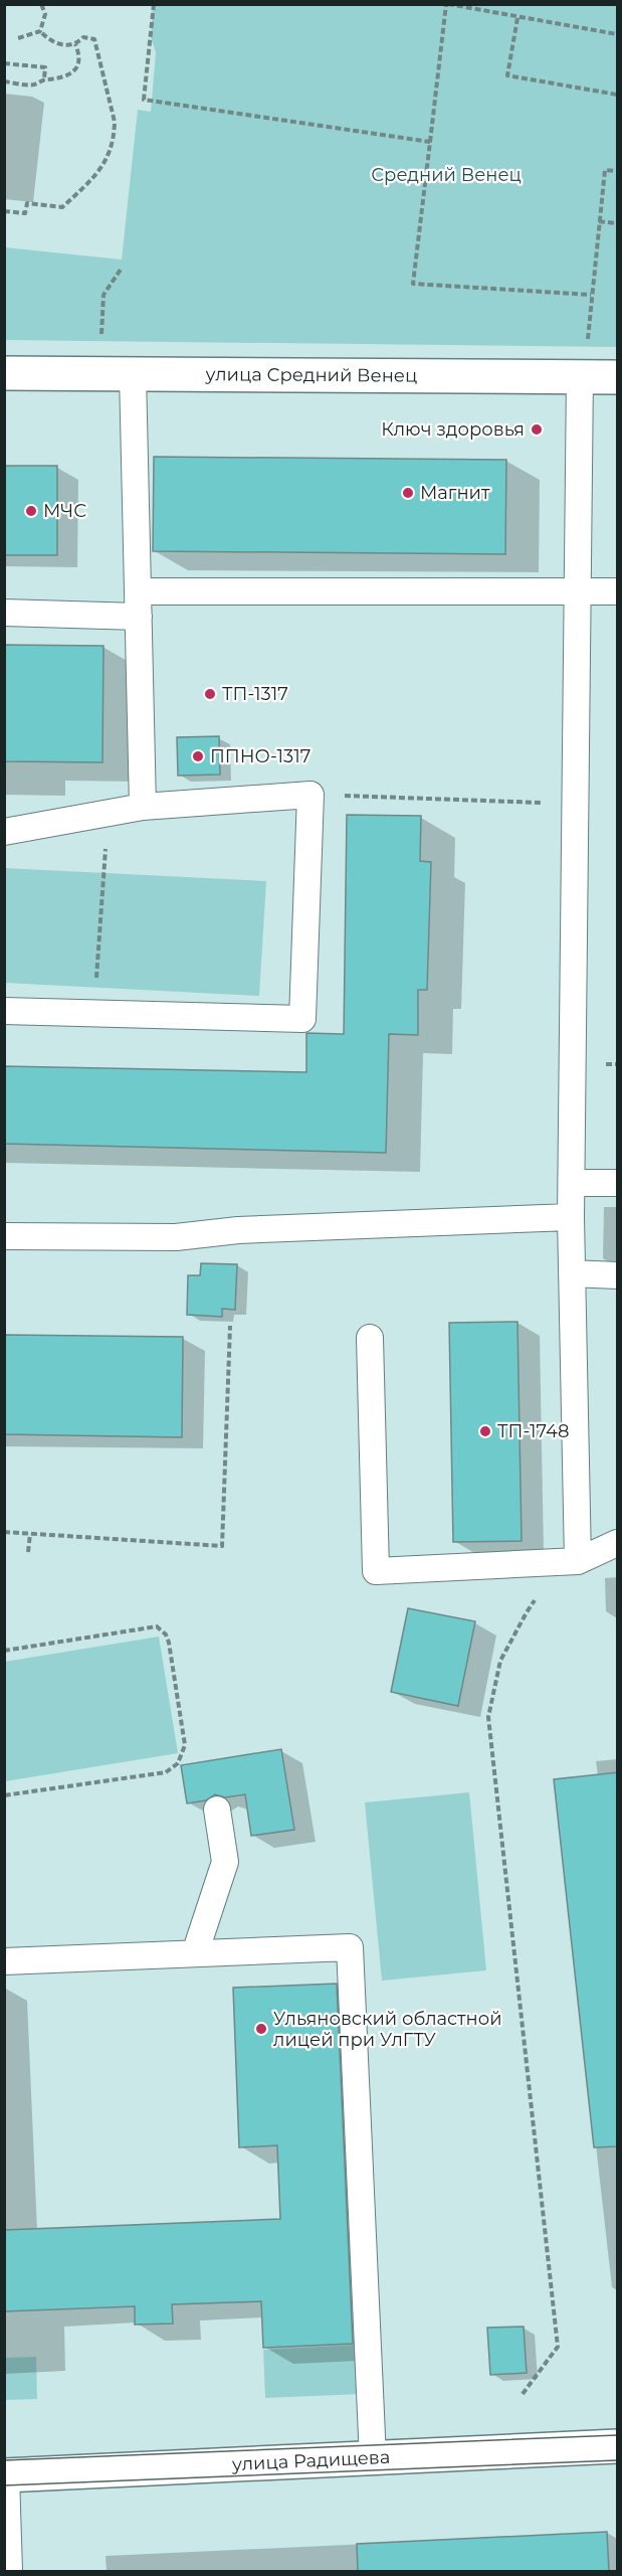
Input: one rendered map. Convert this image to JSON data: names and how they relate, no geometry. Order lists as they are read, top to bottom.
{
  "streets": {
    "street": ["улица Средний Венец", "улица Радищева"]
  },
  "parks": ["Средний Венец"],
  "places": [
    "Ключ здоровья",
    "Магнит",
    "МЧС",
    "ТП-1317",
    "ППНО-1317",
    "ТП-1748",
    "Ульяновский областной лицей при УлГТУ"
  ]
}
